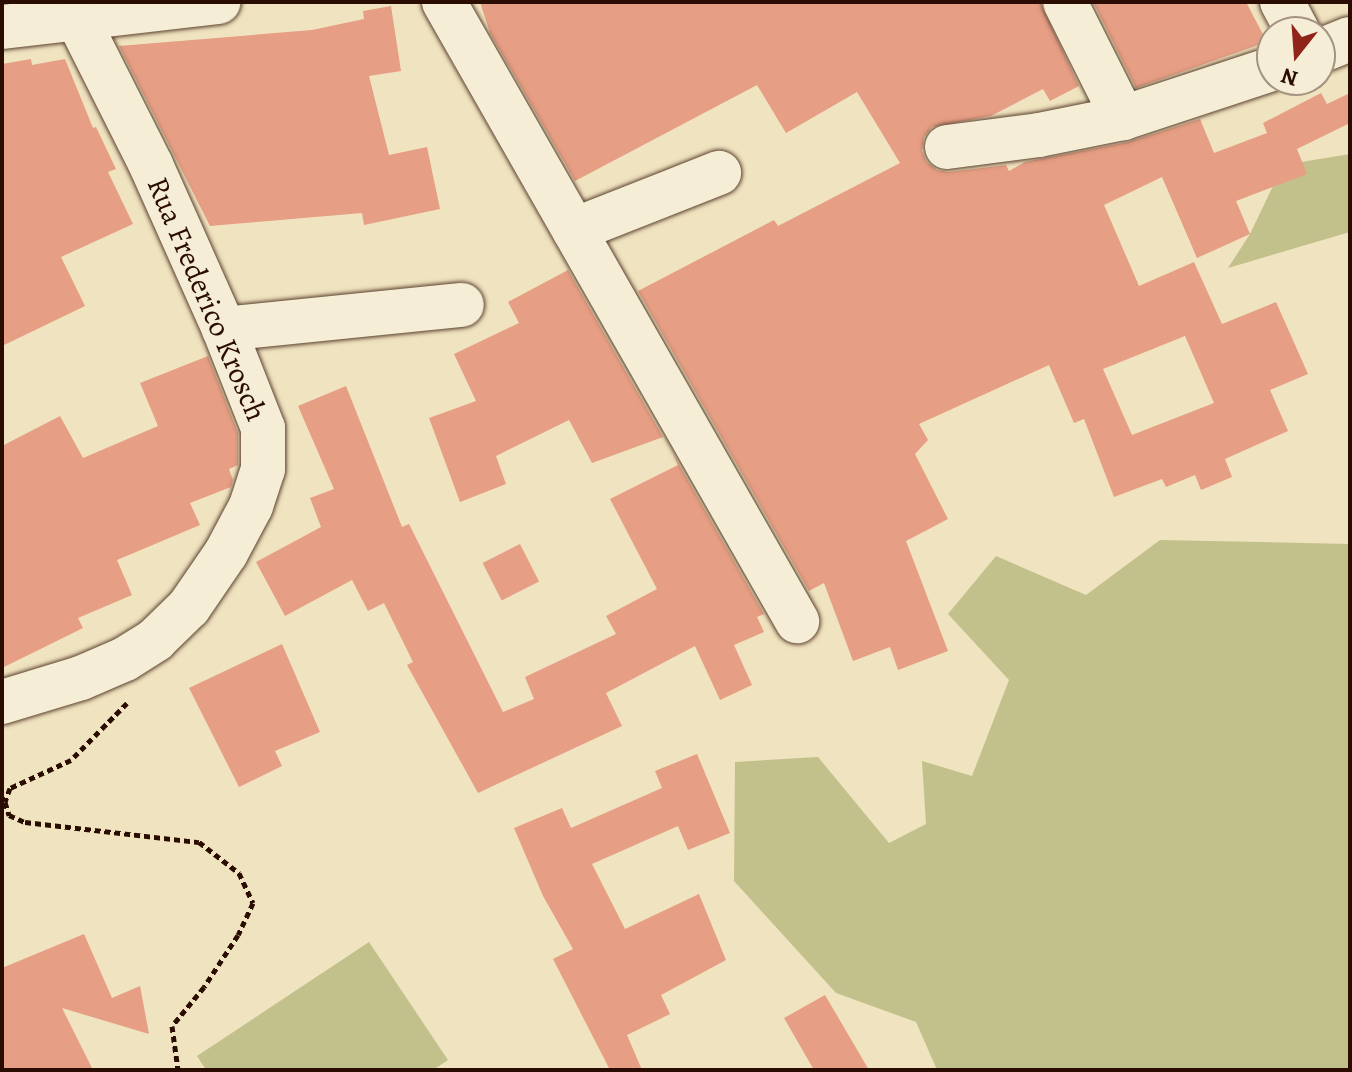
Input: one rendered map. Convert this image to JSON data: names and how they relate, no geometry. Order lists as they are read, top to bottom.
{
  "streets": {
    "street": ["Rua Frederico Krosch"]
  },
  "north": "bottom"
}
